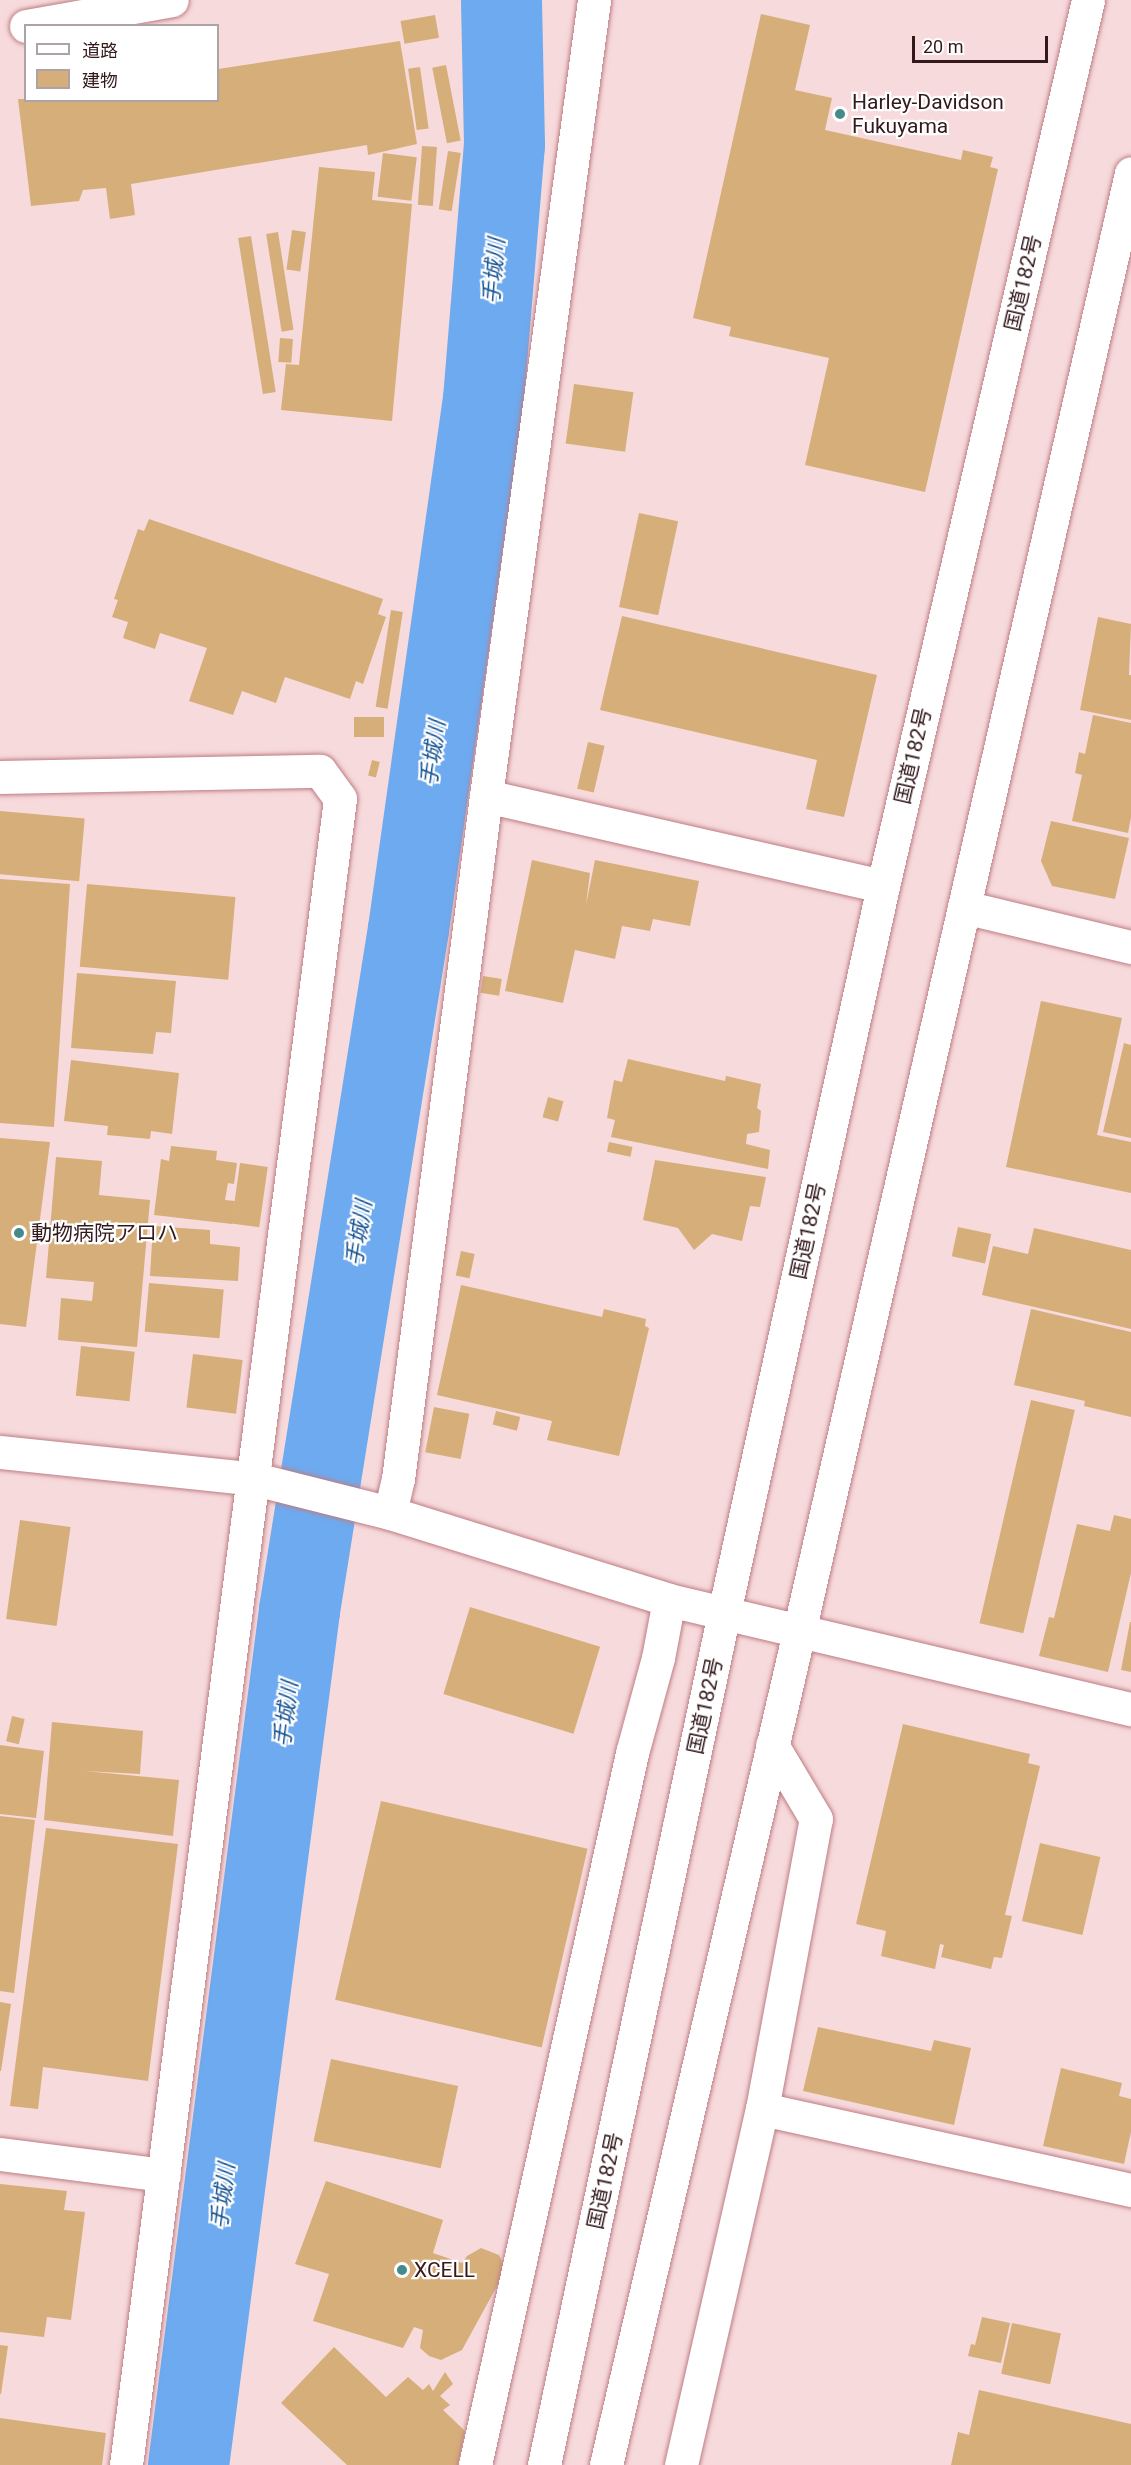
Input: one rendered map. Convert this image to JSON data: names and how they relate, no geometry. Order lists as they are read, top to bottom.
{
  "streets": {
    "main road": ["国道182号"]
  },
  "water": ["手城川"],
  "places": ["Harley-Davidson Fukuyama", "動物病院アロハ", "XCELL"],
  "legend": ["道路", "建物"],
  "scale_bar": "20 m"
}
